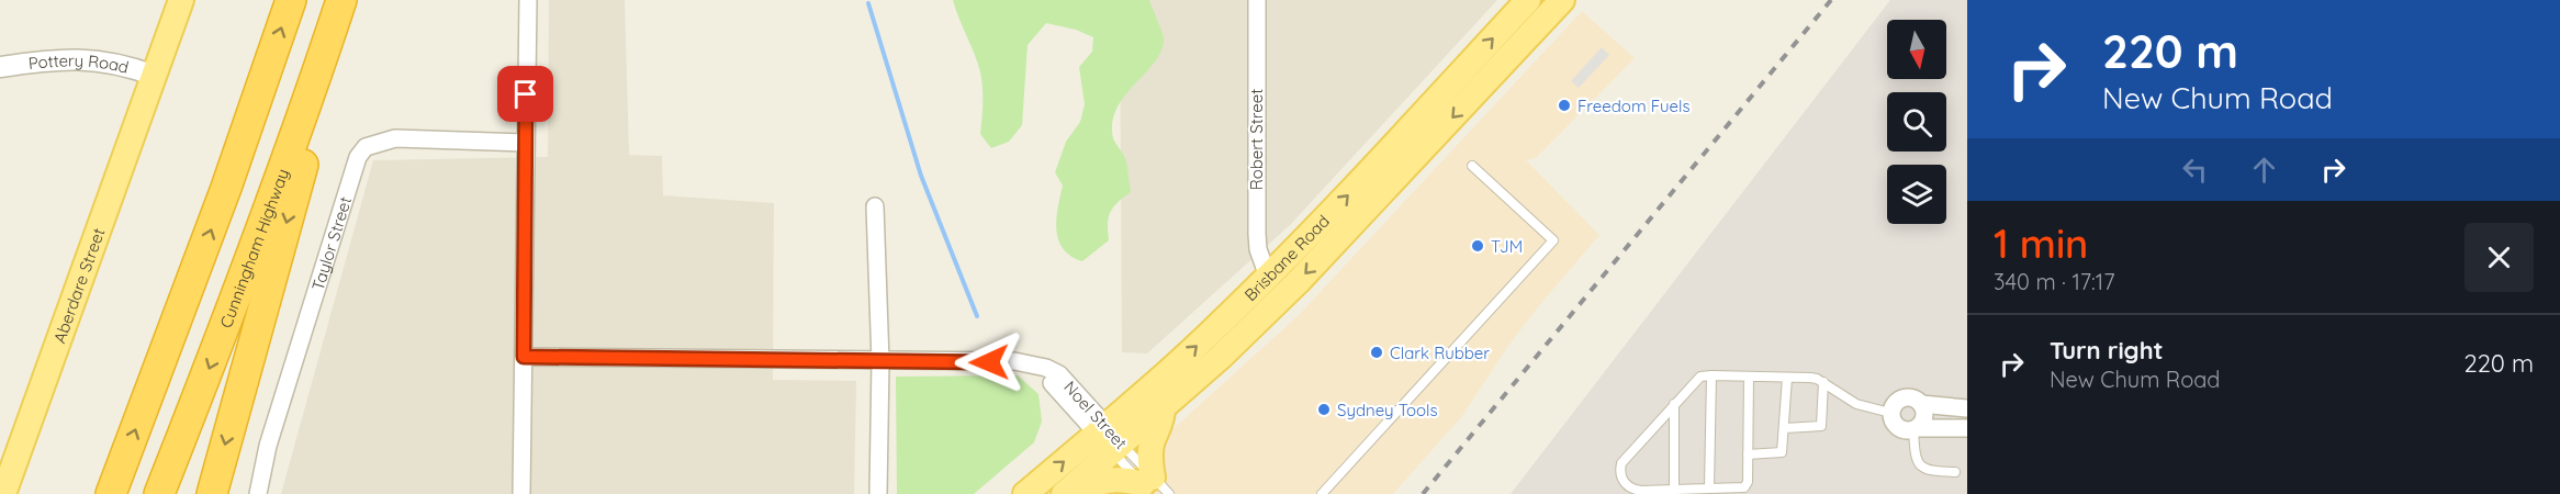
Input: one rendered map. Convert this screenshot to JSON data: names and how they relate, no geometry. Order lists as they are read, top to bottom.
{
  "streets": {
    "highway": ["Cunningham Highway"],
    "main road": ["Brisbane Road", "Aberdare Street"],
    "street": [
      "Pottery Road",
      "Robert Street",
      "Taylor Street",
      "Noel Street"
    ]
  },
  "crossings": [
    ["Pottery Road", "Aberdare Street"],
    ["Robert Street", "Brisbane Road"],
    ["Brisbane Road", "Noel Street"]
  ],
  "places": [
    "Freedom Fuels",
    "TJM",
    "Clark Rubber",
    "Sydney Tools"
  ],
  "north": "bottom",
  "page": {
    "turn": ["220 m", "New Chum Road"],
    "heading": ["1 min", "340 m · 17:17"],
    "list": [
      {
        "name": "Turn right",
        "note": "New Chum Road",
        "value": "220 m"
      }
    ]
  }
}
